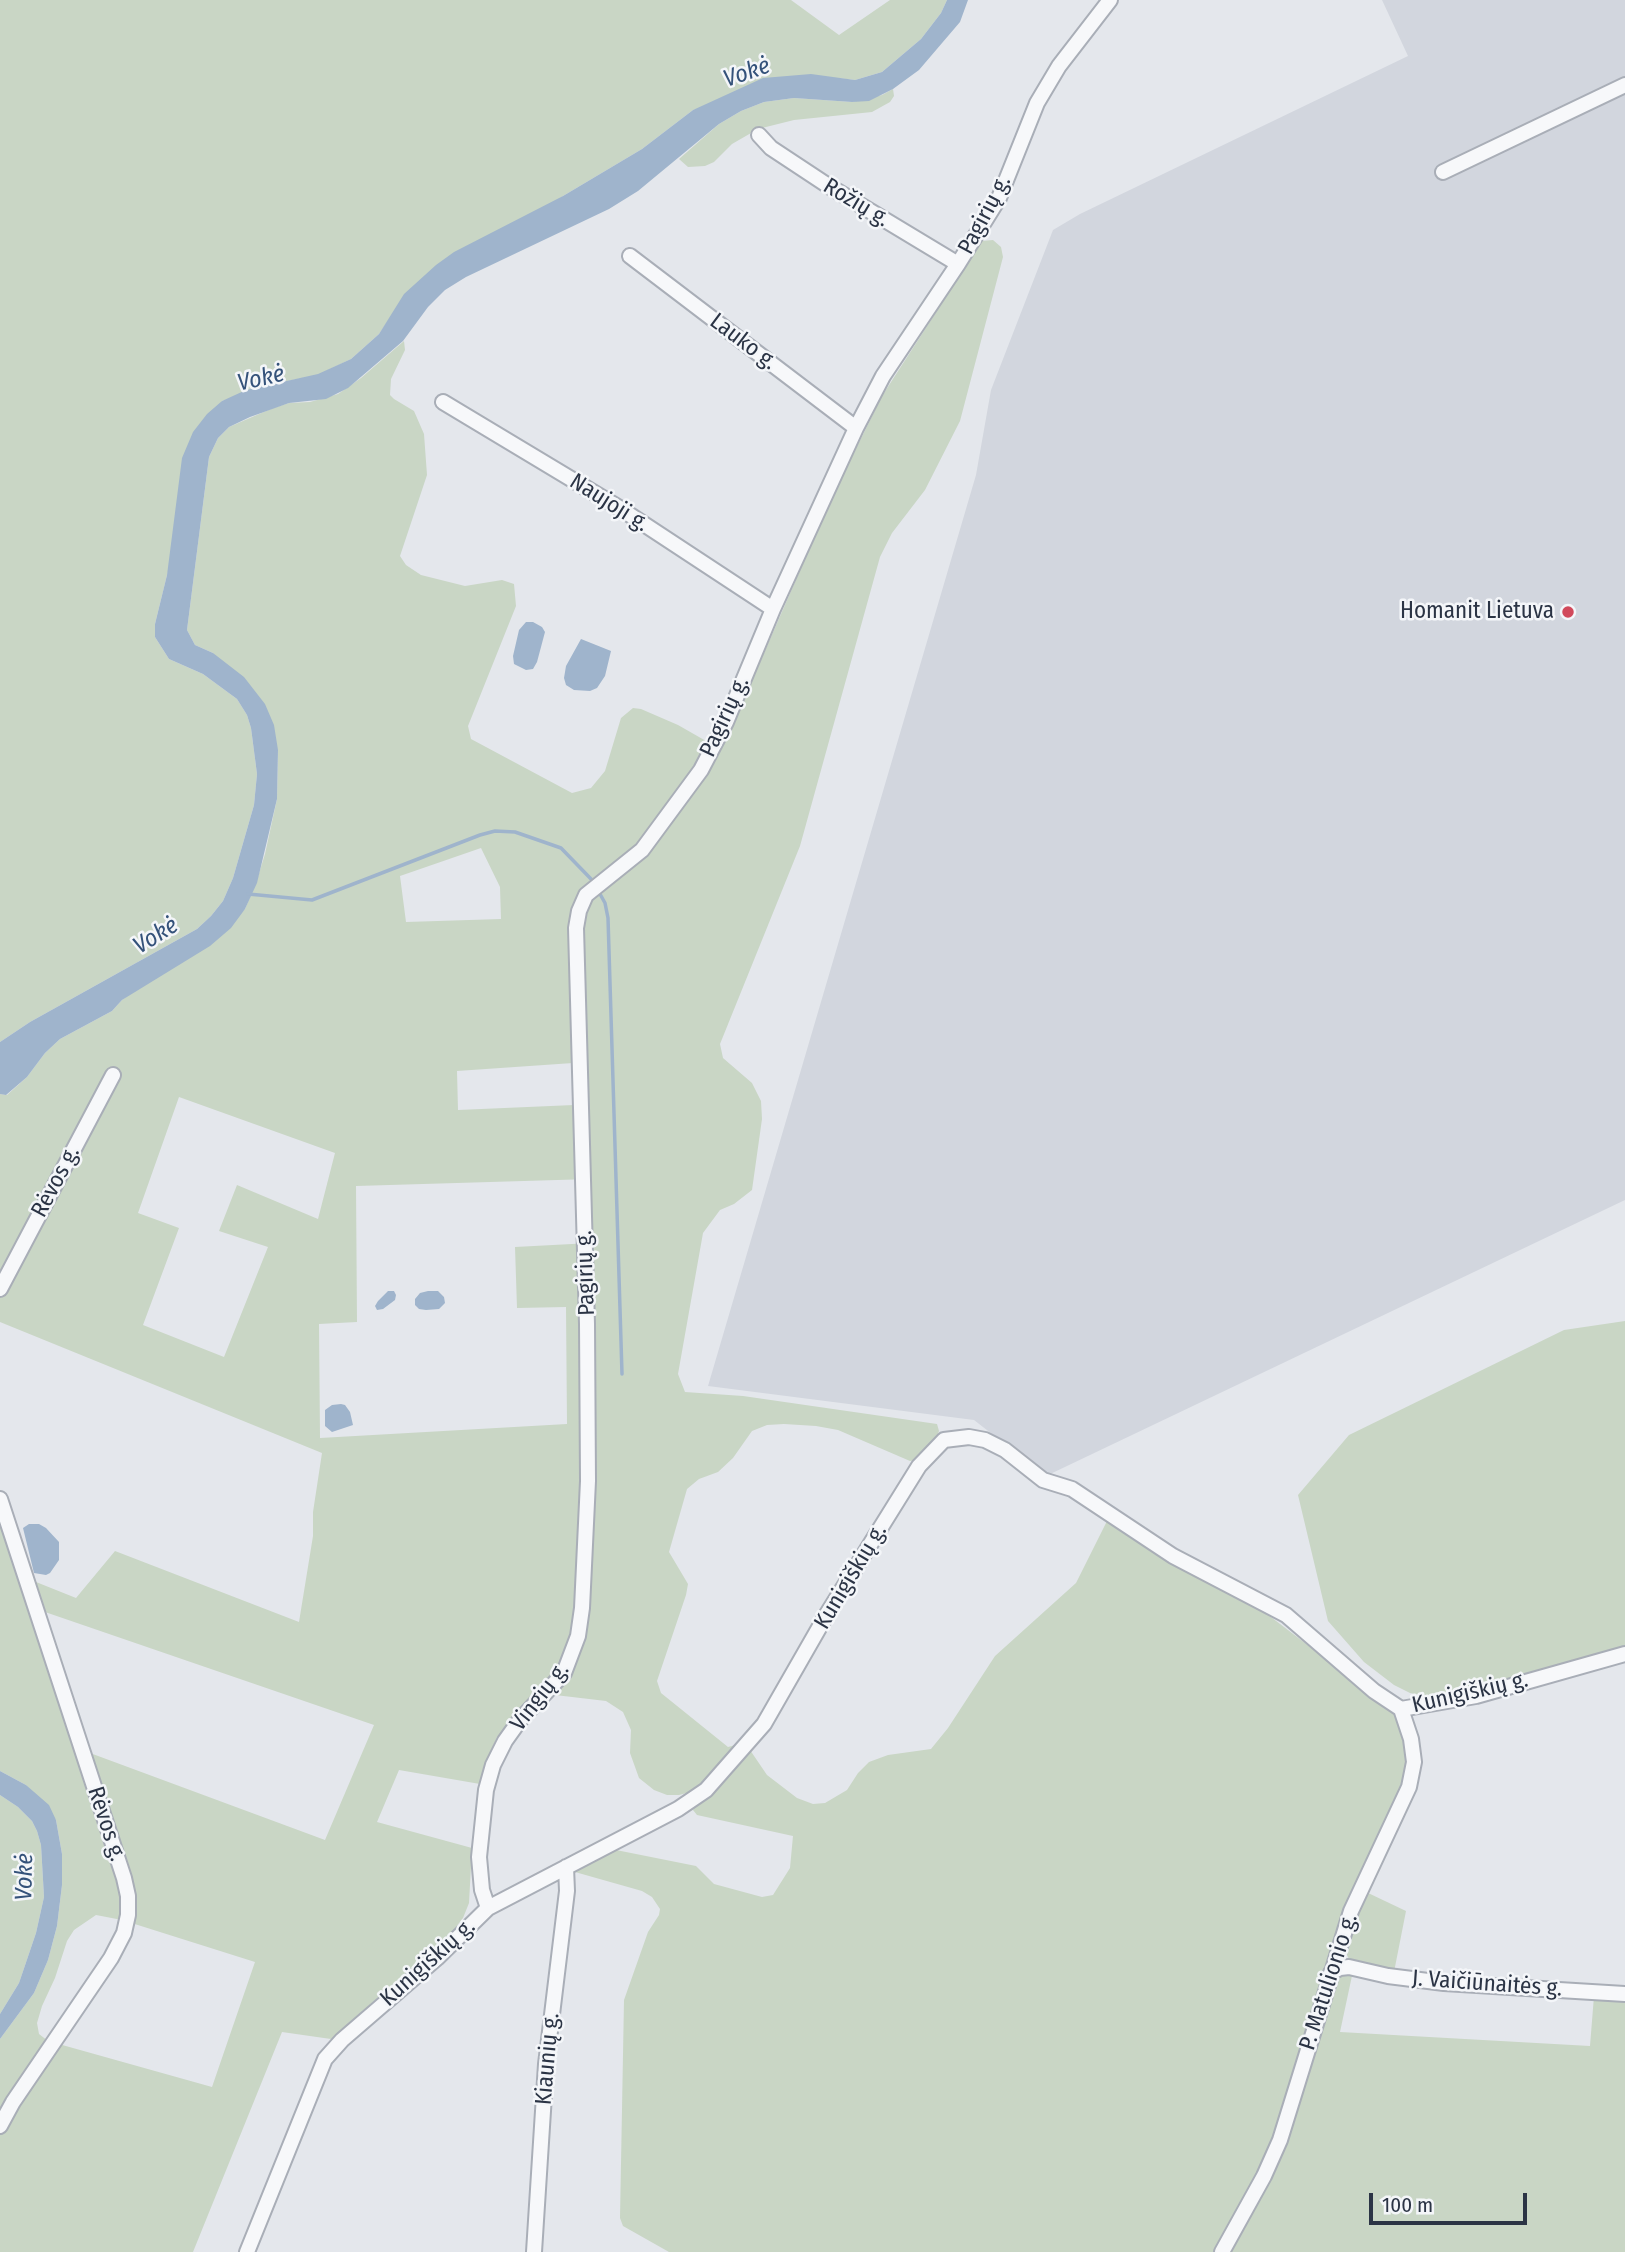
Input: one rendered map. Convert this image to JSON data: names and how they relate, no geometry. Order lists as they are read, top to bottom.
{
  "streets": {
    "street": [
      "Rožių g.",
      "Pagirių g.",
      "Lauko g.",
      "Naujoji g.",
      "Rėvos g.",
      "Kunigiškių g.",
      "Vingių g.",
      "P. Matulionio g.",
      "J. Vaičiūnaitės g.",
      "Kiaunių g."
    ]
  },
  "crossings": [
    ["Rožių g.", "Pagirių g."],
    ["Pagirių g.", "Lauko g."],
    ["Pagirių g.", "Naujoji g."],
    ["Pagirių g.", "Vingių g."],
    ["Kunigiškių g.", "Vingių g."],
    ["Kunigiškių g.", "P. Matulionio g."],
    ["Kunigiškių g.", "Kiaunių g."]
  ],
  "water": ["Vokė"],
  "places": ["Homanit Lietuva"],
  "scale_bar": "100 m"
}
